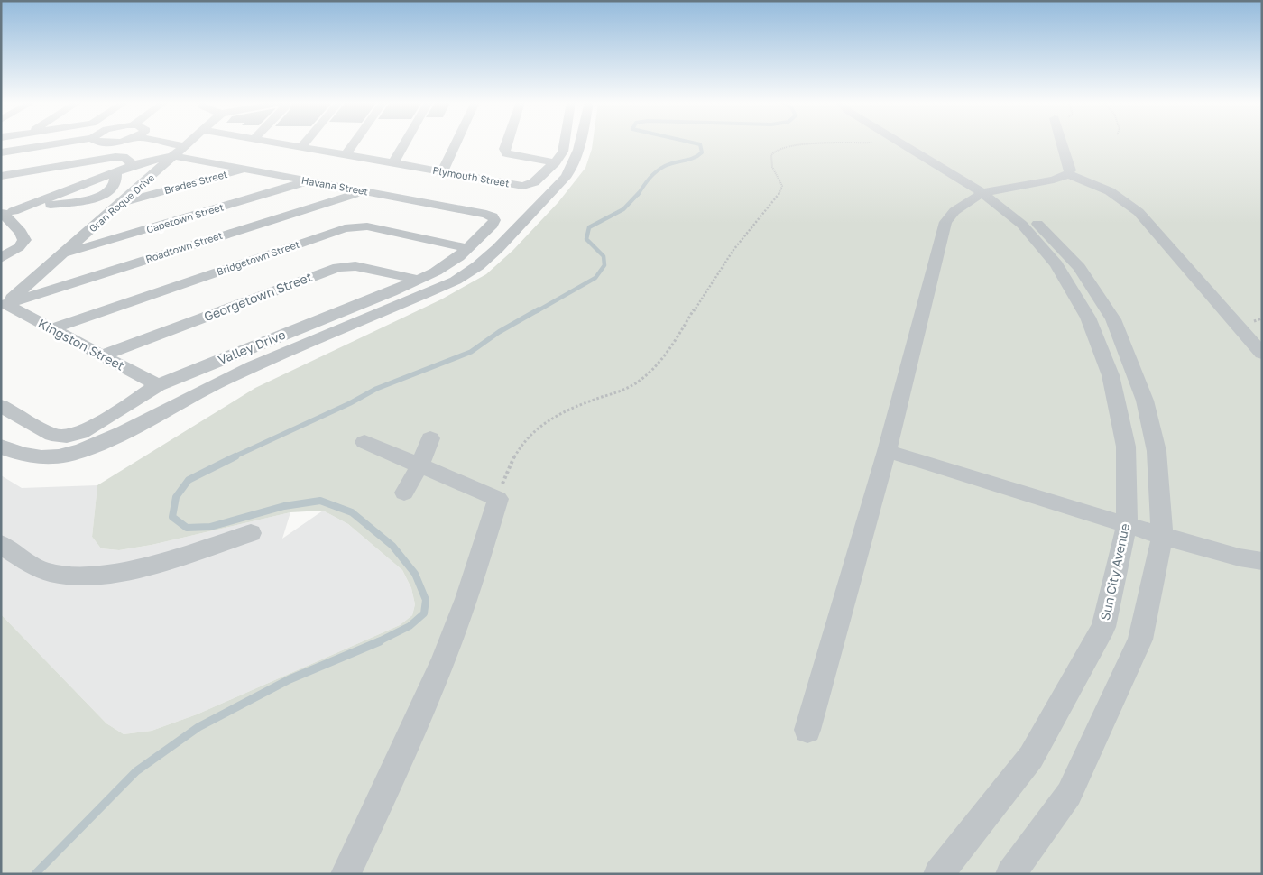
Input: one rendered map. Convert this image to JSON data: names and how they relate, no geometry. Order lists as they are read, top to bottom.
{
  "streets": {
    "street": [
      "Plymouth Street",
      "Brades Street",
      "Havana Street",
      "Gran Roque Drive",
      "Capetown Street",
      "Roadtown Street",
      "Bridgetown Street",
      "Georgetown Street",
      "Kingston Street",
      "Valley Drive",
      "Sun City Avenue"
    ]
  },
  "crossings": [
    ["Brades Street", "Havana Street"],
    ["Brades Street", "Gran Roque Drive"],
    ["Havana Street", "Gran Roque Drive"],
    ["Havana Street", "Capetown Street"],
    ["Havana Street", "Roadtown Street"],
    ["Havana Street", "Valley Drive"],
    ["Gran Roque Drive", "Capetown Street"],
    ["Gran Roque Drive", "Roadtown Street"],
    ["Gran Roque Drive", "Kingston Street"],
    ["Roadtown Street", "Kingston Street"],
    ["Bridgetown Street", "Kingston Street"],
    ["Bridgetown Street", "Valley Drive"],
    ["Georgetown Street", "Kingston Street"],
    ["Georgetown Street", "Valley Drive"],
    ["Kingston Street", "Valley Drive"]
  ]
}
